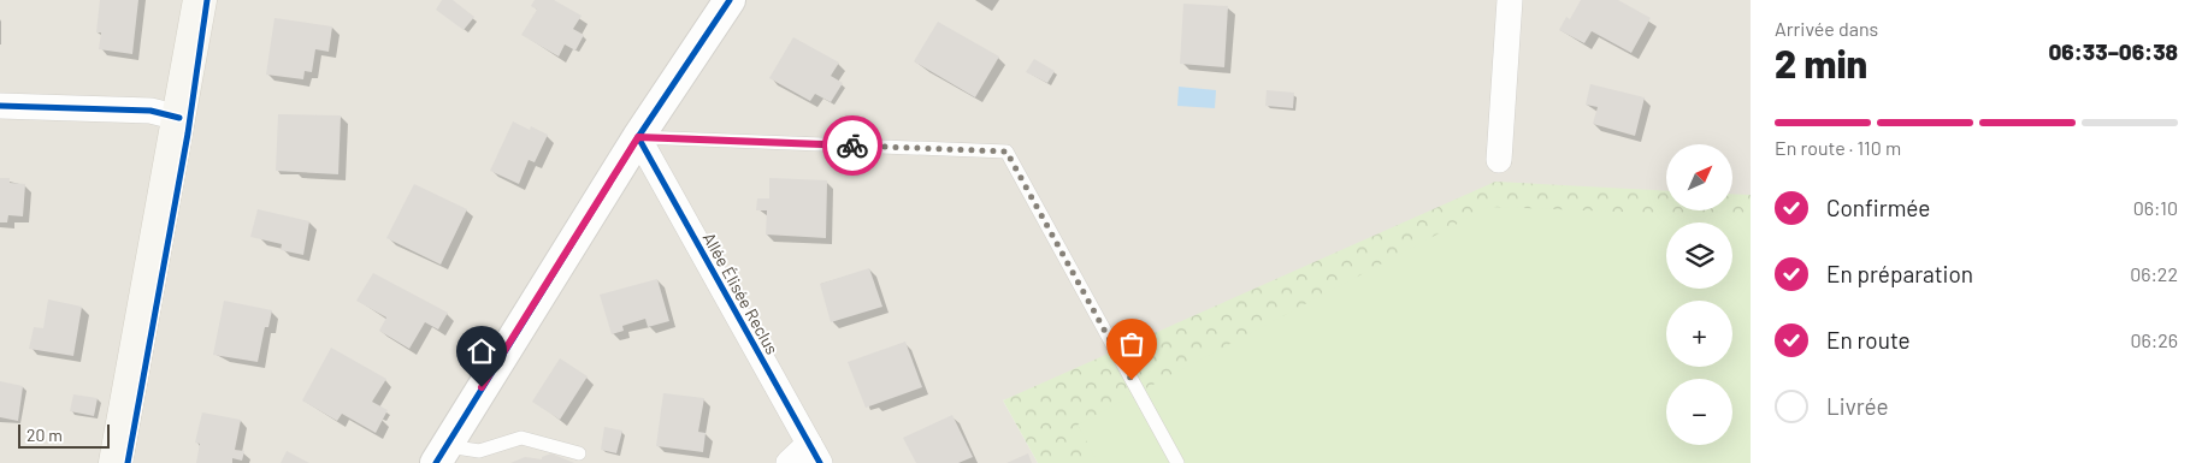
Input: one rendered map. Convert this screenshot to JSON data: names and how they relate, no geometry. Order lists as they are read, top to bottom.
{
  "streets": {
    "street": ["Allée Élisée Reclus"]
  },
  "scale_bar": "20 m",
  "north": "top right",
  "page": {
    "heading": ["2 min", "Arrivée dans", "06:33–06:38"],
    "bar": "En route · 110 m",
    "map_buttons": ["+", "−"],
    "list": [
      ["Confirmée", "06:10"],
      ["En préparation", "06:22"],
      ["En route", "06:26"],
      "Livrée"
    ],
    "scale": "20 m"
  }
}
